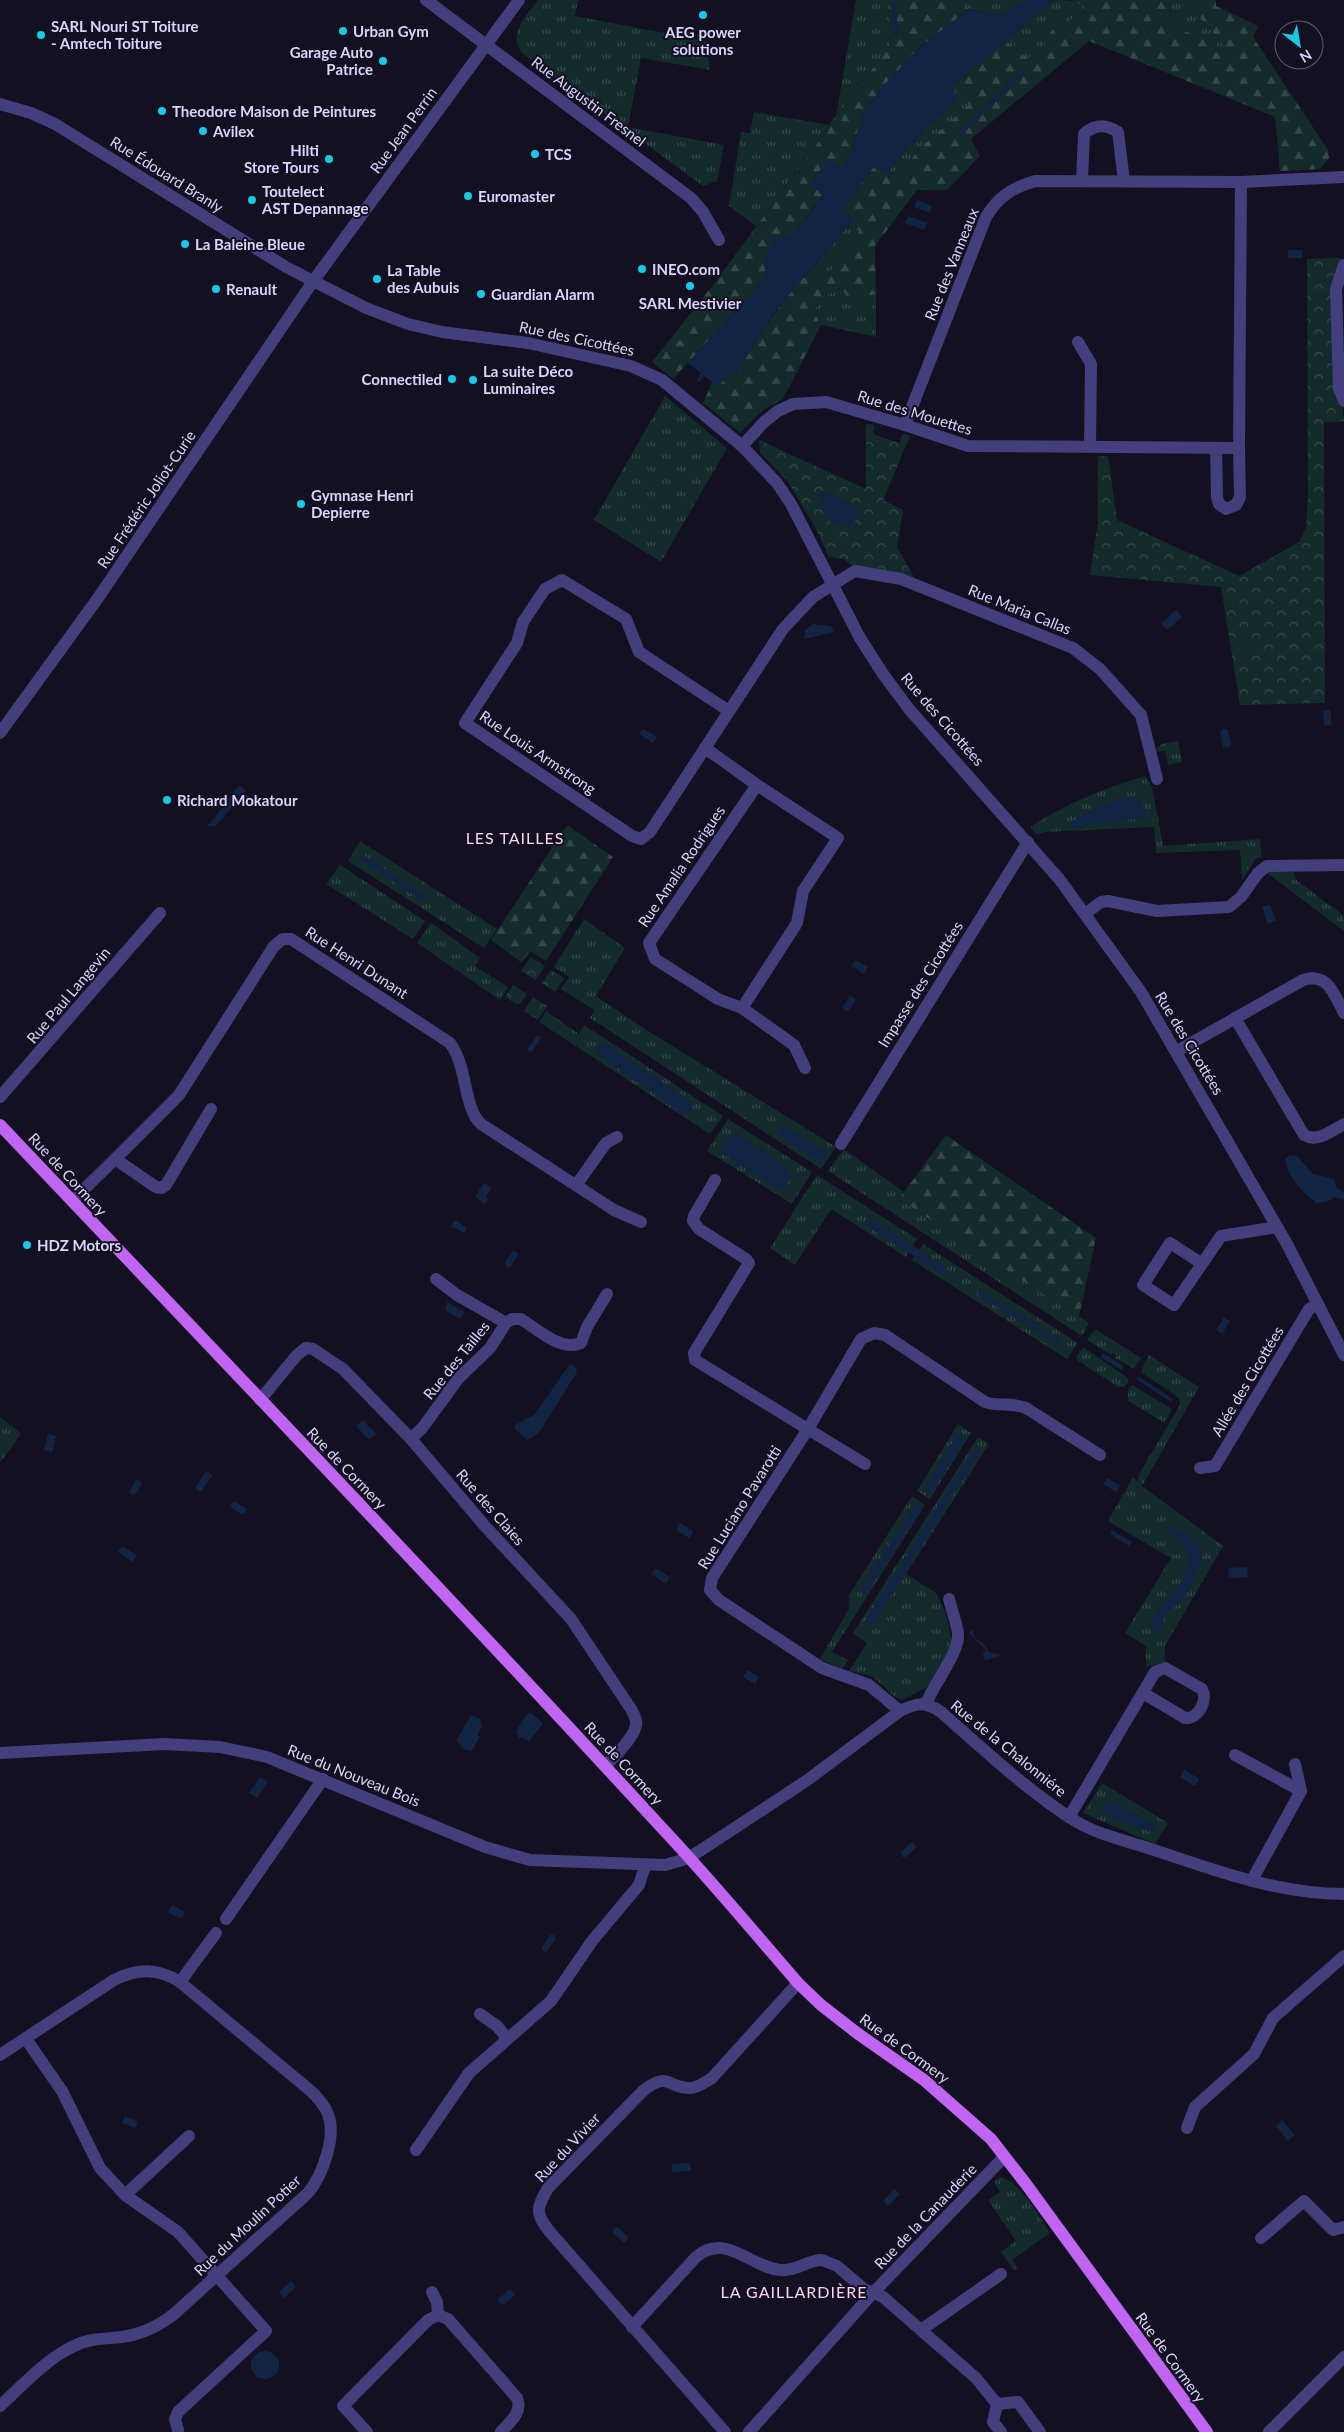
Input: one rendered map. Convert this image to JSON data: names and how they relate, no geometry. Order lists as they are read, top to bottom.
{
  "streets": {
    "main road": ["Rue de Cormery"],
    "street": [
      "Rue Augustin Fresnel",
      "Rue Jean Perrin",
      "Rue Édouard Branly",
      "Rue des Vanneaux",
      "Rue des Cicottées",
      "Rue des Mouettes",
      "Rue Frédéric Joliot-Curie",
      "Rue Maria Callas",
      "Rue Louis Armstrong",
      "Rue Amalia Rodrigues",
      "Rue Henri Dunant",
      "Impasse des Cicottées",
      "Rue Paul Langevin",
      "Rue des Tailles",
      "Allée des Cicottées",
      "Rue des Claies",
      "Rue Luciano Pavarotti",
      "Rue de la Chalonniére",
      "Rue du Nouveau Bois",
      "Rue du Vivier",
      "Rue de la Canauderie",
      "Rue du Moulin Potier"
    ]
  },
  "crossings": [
    ["Rue Augustin Fresnel", "Rue Jean Perrin"],
    ["Rue Jean Perrin", "Rue Édouard Branly"],
    ["Rue Jean Perrin", "Rue des Cicottées"],
    ["Rue Jean Perrin", "Rue Frédéric Joliot-Curie"],
    ["Rue Édouard Branly", "Rue des Cicottées"],
    ["Rue Édouard Branly", "Rue Frédéric Joliot-Curie"],
    ["Rue des Vanneaux", "Rue des Mouettes"],
    ["Rue des Cicottées", "Rue des Mouettes"],
    ["Rue des Cicottées", "Rue Frédéric Joliot-Curie"],
    ["Rue des Cicottées", "Rue Maria Callas"],
    ["Rue des Cicottées", "Rue Louis Armstrong"],
    ["Rue des Cicottées", "Impasse des Cicottées"],
    ["Rue des Cicottées", "Allée des Cicottées"],
    ["Rue Maria Callas", "Rue Louis Armstrong"],
    ["Rue de Cormery", "Rue des Claies"],
    ["Rue de Cormery", "Rue du Nouveau Bois"],
    ["Rue de Cormery", "Rue du Vivier"],
    ["Rue de Cormery", "Rue de la Canauderie"],
    ["Rue des Tailles", "Rue des Claies"]
  ],
  "districts": ["LES TAILLES", "LA GAILLARDIÈRE"],
  "places": [
    "AEG power solutions",
    "Urban Gym",
    "SARL Nouri ST Toiture - Amtech Toiture",
    "Garage Auto Patrice",
    "Theodore Maison de Peintures",
    "Avilex",
    "TCS",
    "Hilti Store Tours",
    "Euromaster",
    "Toutelect AST Depannage",
    "La Baleine Bleue",
    "INEO.com",
    "La Table des Aubuis",
    "SARL Mestivier",
    "Renault",
    "Guardian Alarm",
    "Connectiled",
    "La suite Déco Luminaires",
    "Gymnase Henri Depierre",
    "Richard Mokatour",
    "HDZ Motors"
  ],
  "north": "bottom right"
}
